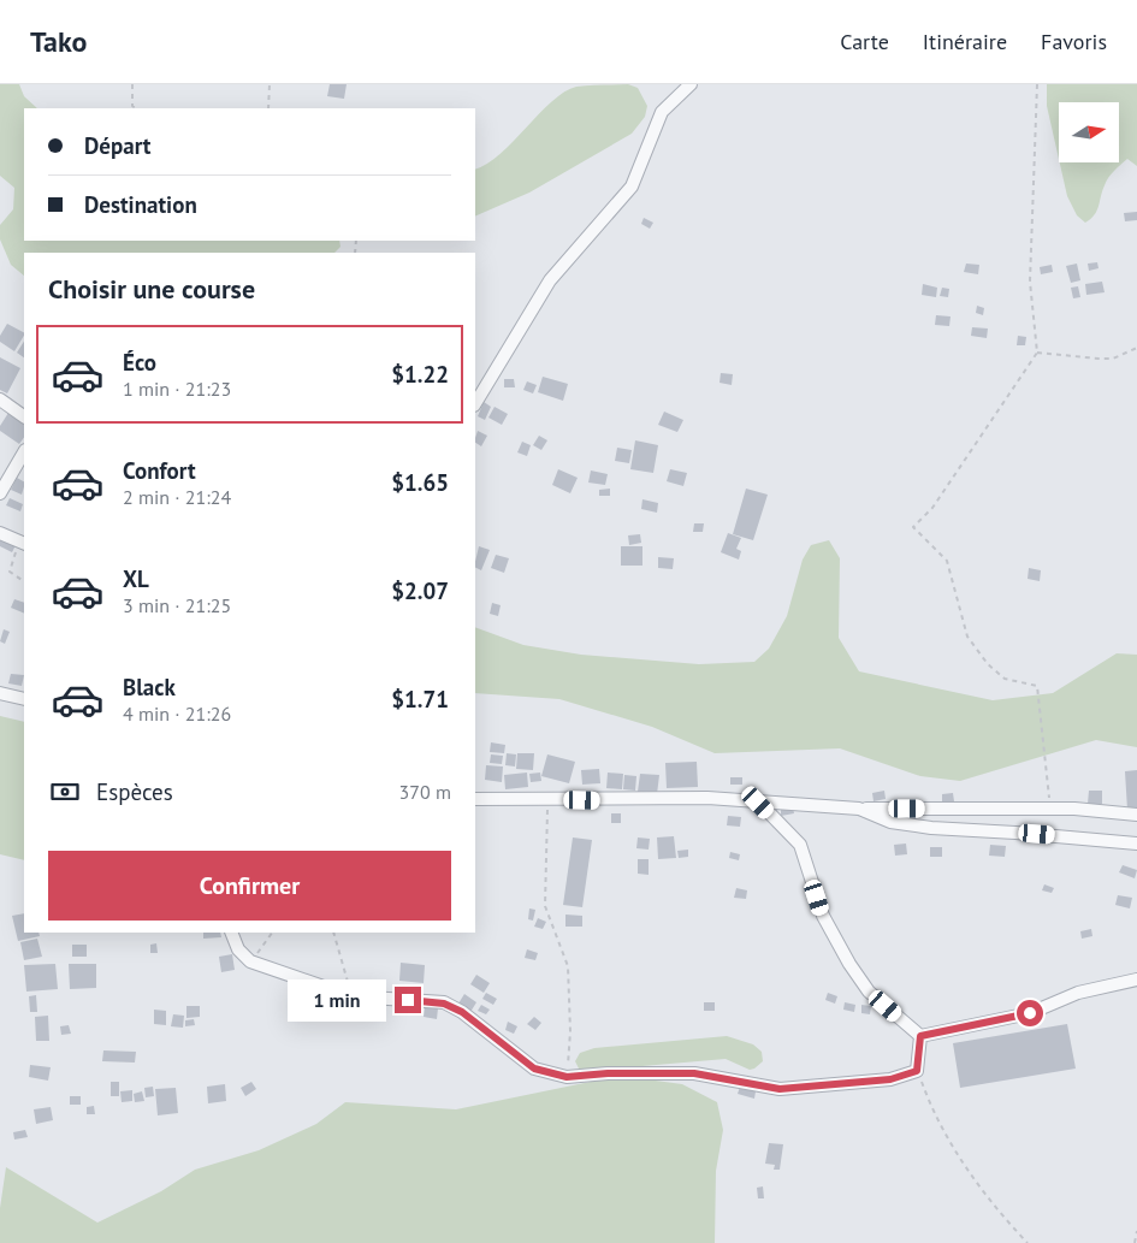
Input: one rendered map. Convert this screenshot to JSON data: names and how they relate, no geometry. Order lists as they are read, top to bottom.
{
  "north": "right",
  "page": {
    "header": "Tako",
    "nav": ["Carte", "Itinéraire", "Favoris"],
    "banner": ["Départ", "Destination"],
    "heading": "Choisir une course",
    "list": [
      {
        "name": "Éco",
        "note": "1 min · 21:23",
        "value": "$1.22"
      },
      {
        "name": "Confort",
        "note": "2 min · 21:24",
        "value": "$1.65"
      },
      {
        "name": "XL",
        "note": "3 min · 21:25",
        "value": "$2.07"
      },
      {
        "name": "Black",
        "note": "4 min · 21:26",
        "value": "$1.71"
      }
    ],
    "pay": ["Espèces", "370 m"],
    "buttons": "Confirmer",
    "bubble": "1 min"
  }
}
